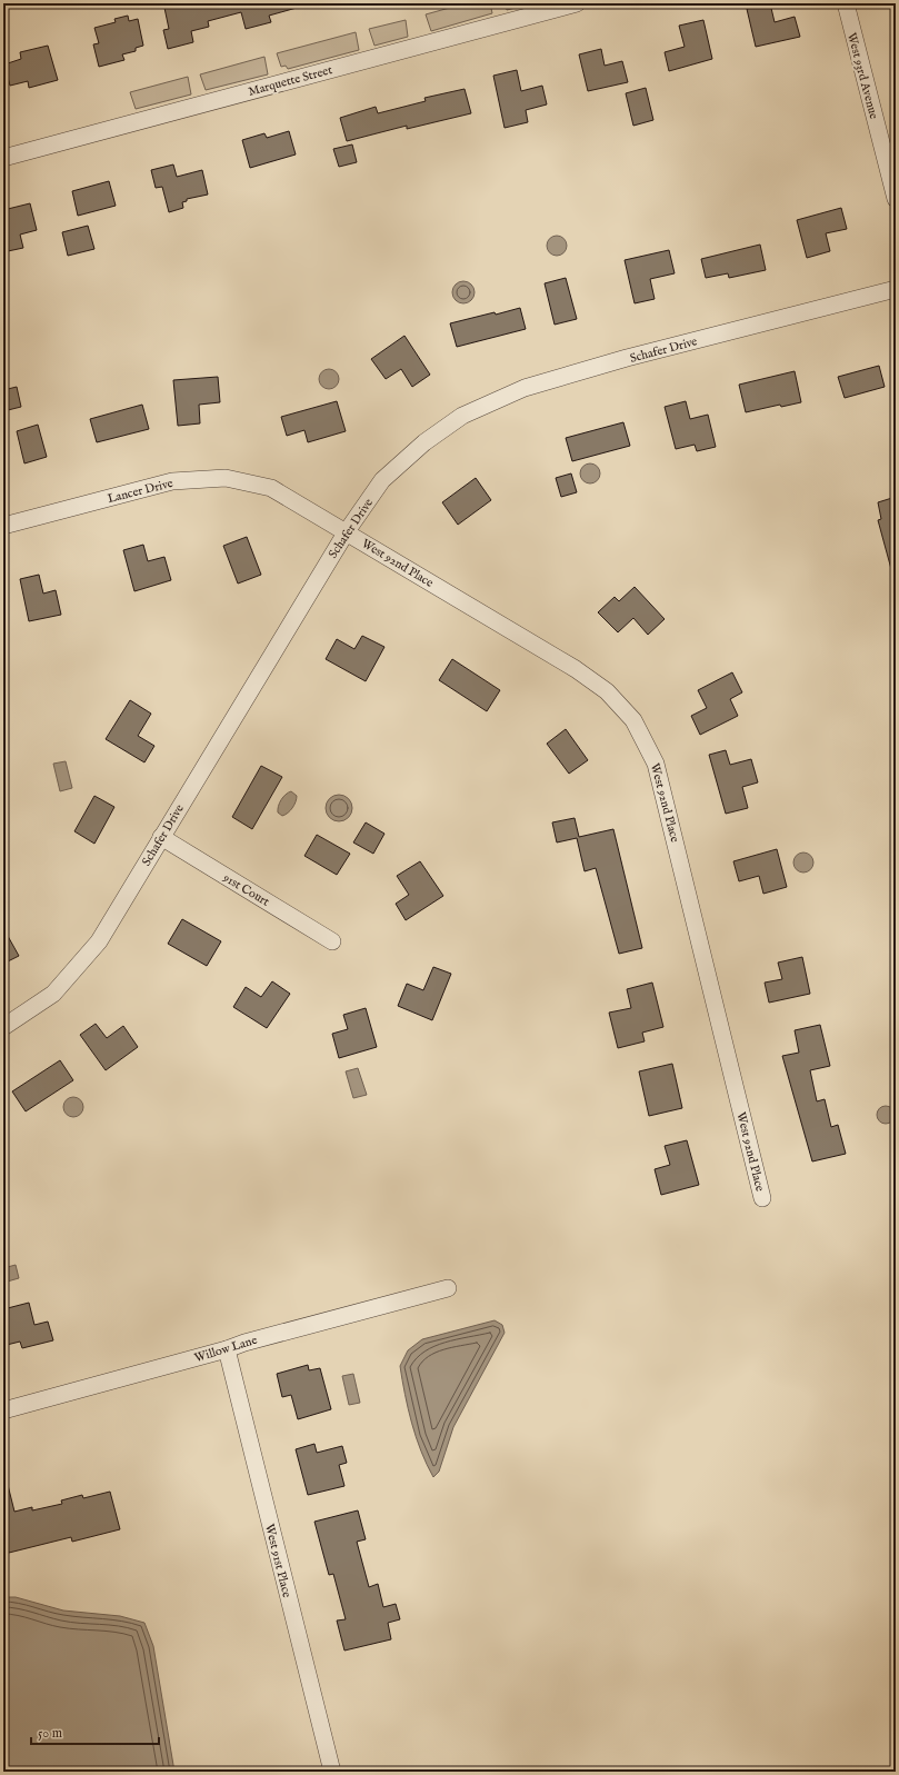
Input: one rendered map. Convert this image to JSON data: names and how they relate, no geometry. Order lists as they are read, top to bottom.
{
  "streets": {
    "street": [
      "West 93rd Avenue",
      "Marquette Street",
      "Schafer Drive",
      "Lancer Drive",
      "West 92nd Place",
      "91st Court",
      "Willow Lane",
      "West 91st Place"
    ]
  },
  "crossings": [
    ["Schafer Drive", "Lancer Drive"],
    ["Schafer Drive", "West 92nd Place"],
    ["Schafer Drive", "91st Court"],
    ["Lancer Drive", "West 92nd Place"],
    ["Willow Lane", "West 91st Place"]
  ],
  "scale_bar": "50 m"
}
